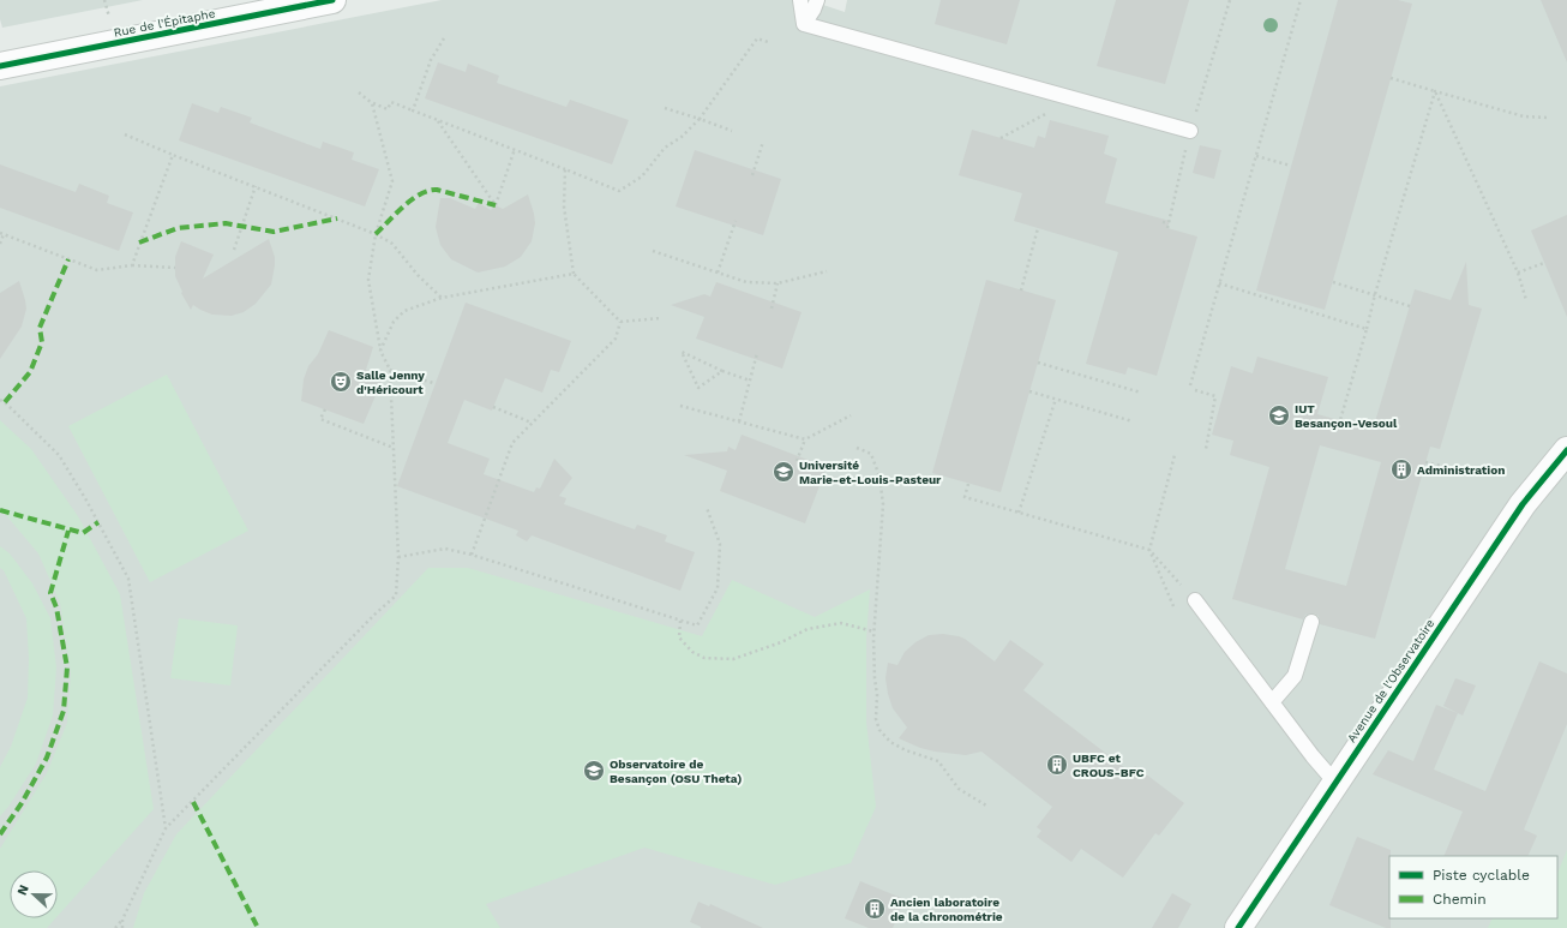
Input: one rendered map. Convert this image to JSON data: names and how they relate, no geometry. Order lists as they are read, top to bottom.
{
  "streets": {
    "street": ["Rue de l'Épitaphe", "Avenue de l'Observatoire"]
  },
  "places": {
    "theatre": ["Salle Jenny d'Héricourt"],
    "school or university": ["IUT Besançon-Vesoul", "Université Marie-et-Louis-Pasteur", "Observatoire de Besançon (OSU Theta)"],
    "building": ["Administration", "UBFC et CROUS-BFC", "Ancien laboratoire de la chronométrie"]
  },
  "legend": ["Piste cyclable", "Chemin"],
  "north": "left"
}
